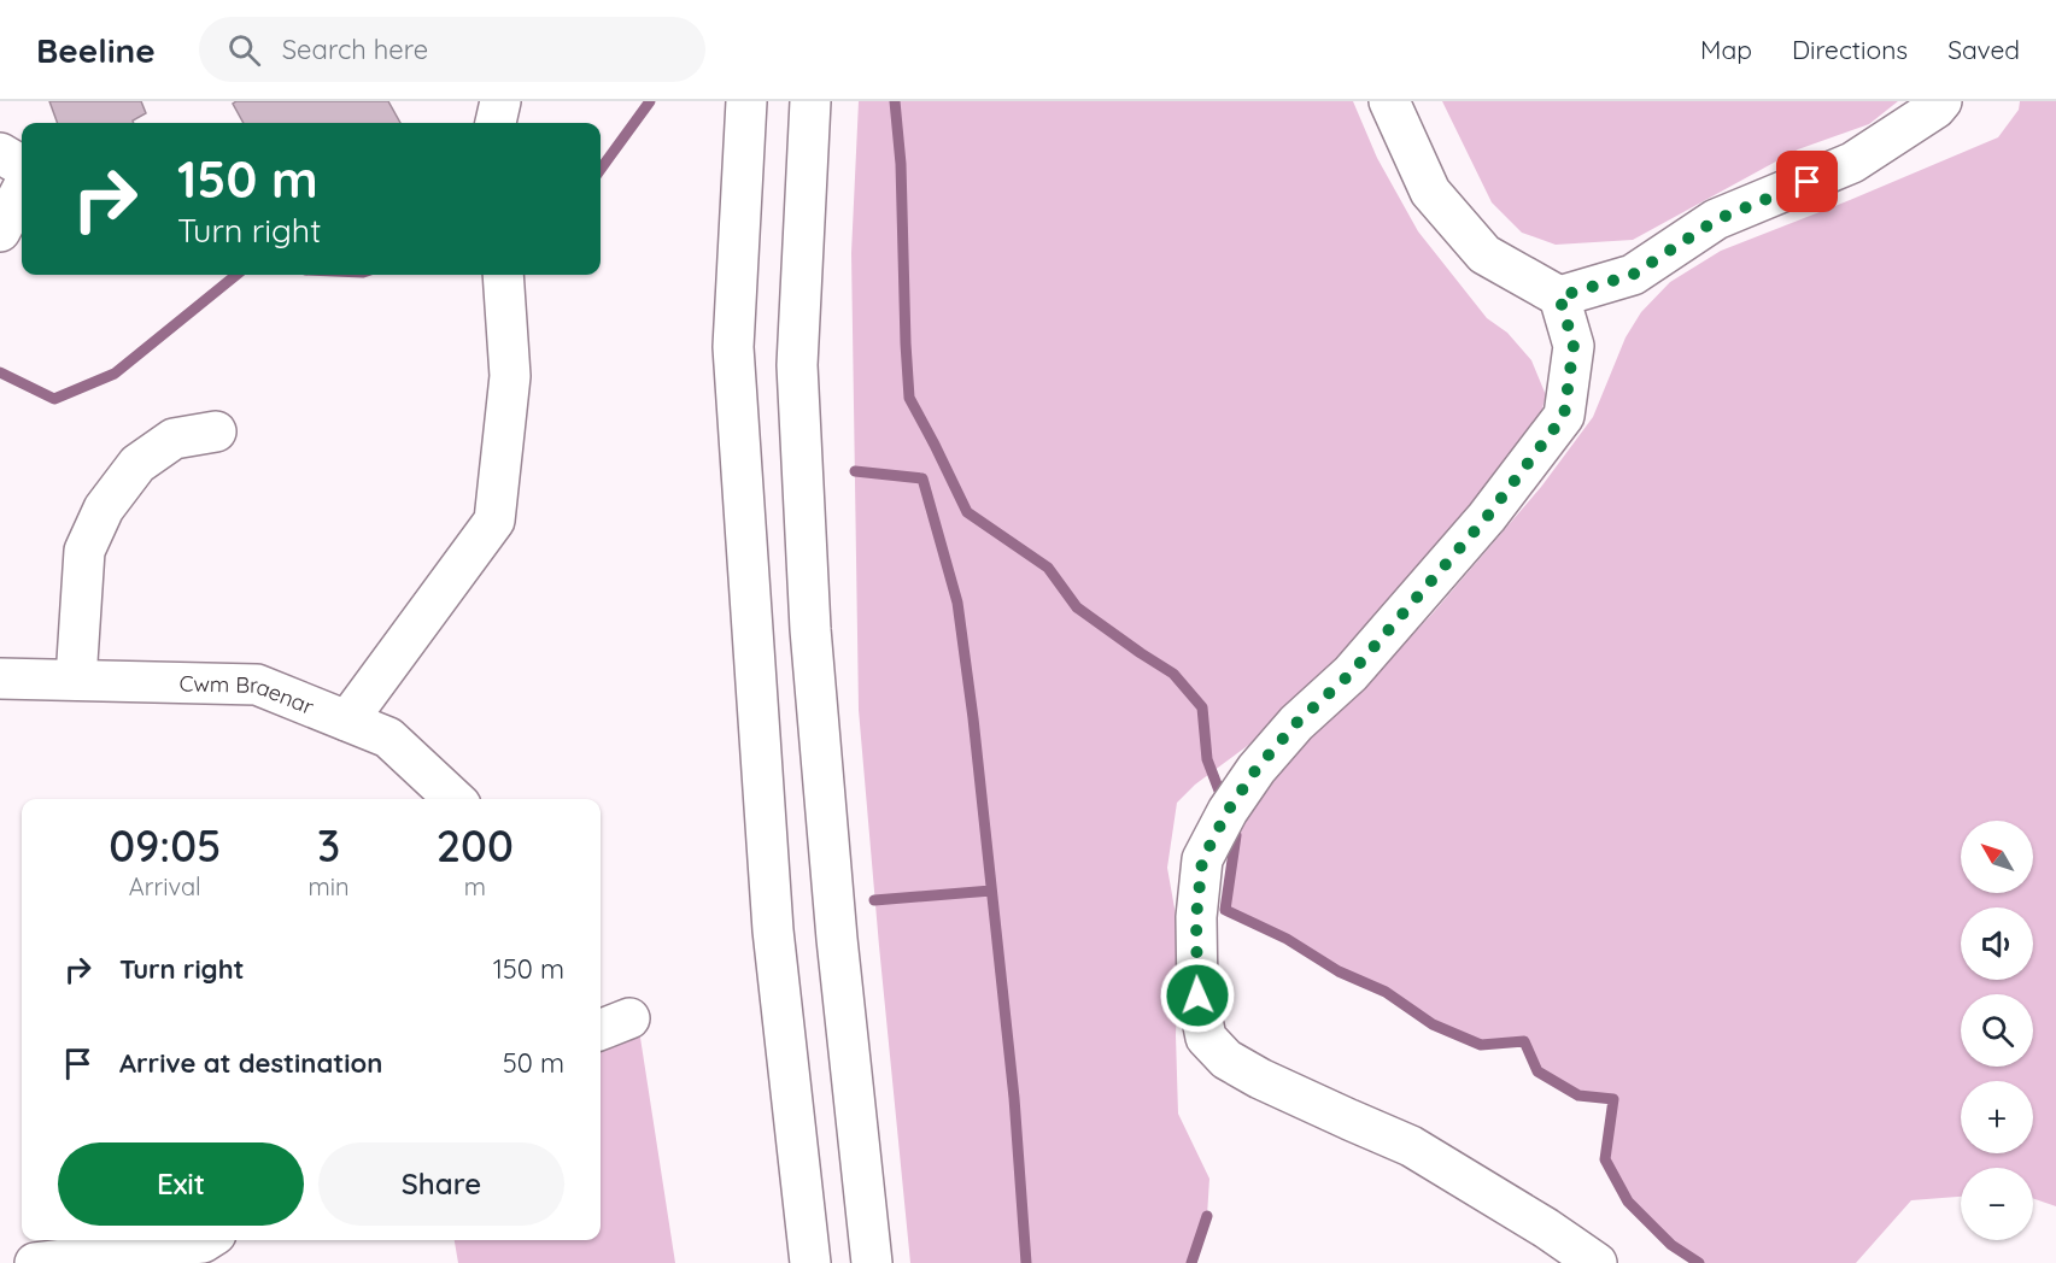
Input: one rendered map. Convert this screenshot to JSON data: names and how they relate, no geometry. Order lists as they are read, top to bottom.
{
  "streets": {
    "street": ["Cwm Braenar"]
  },
  "north": "top left",
  "page": {
    "header": "Beeline",
    "search": "Search here",
    "nav": ["Map", "Directions", "Saved"],
    "turn": ["150 m", "Turn right"],
    "eta": [
      "09:05",
      "Arrival",
      "3",
      "min",
      "200",
      "m"
    ],
    "map_buttons": ["+", "−"],
    "list": [
      {
        "name": "Turn right",
        "value": "150 m"
      },
      {
        "name": "Arrive at destination",
        "value": "50 m"
      }
    ],
    "buttons": ["Exit", "Share"]
  }
}
